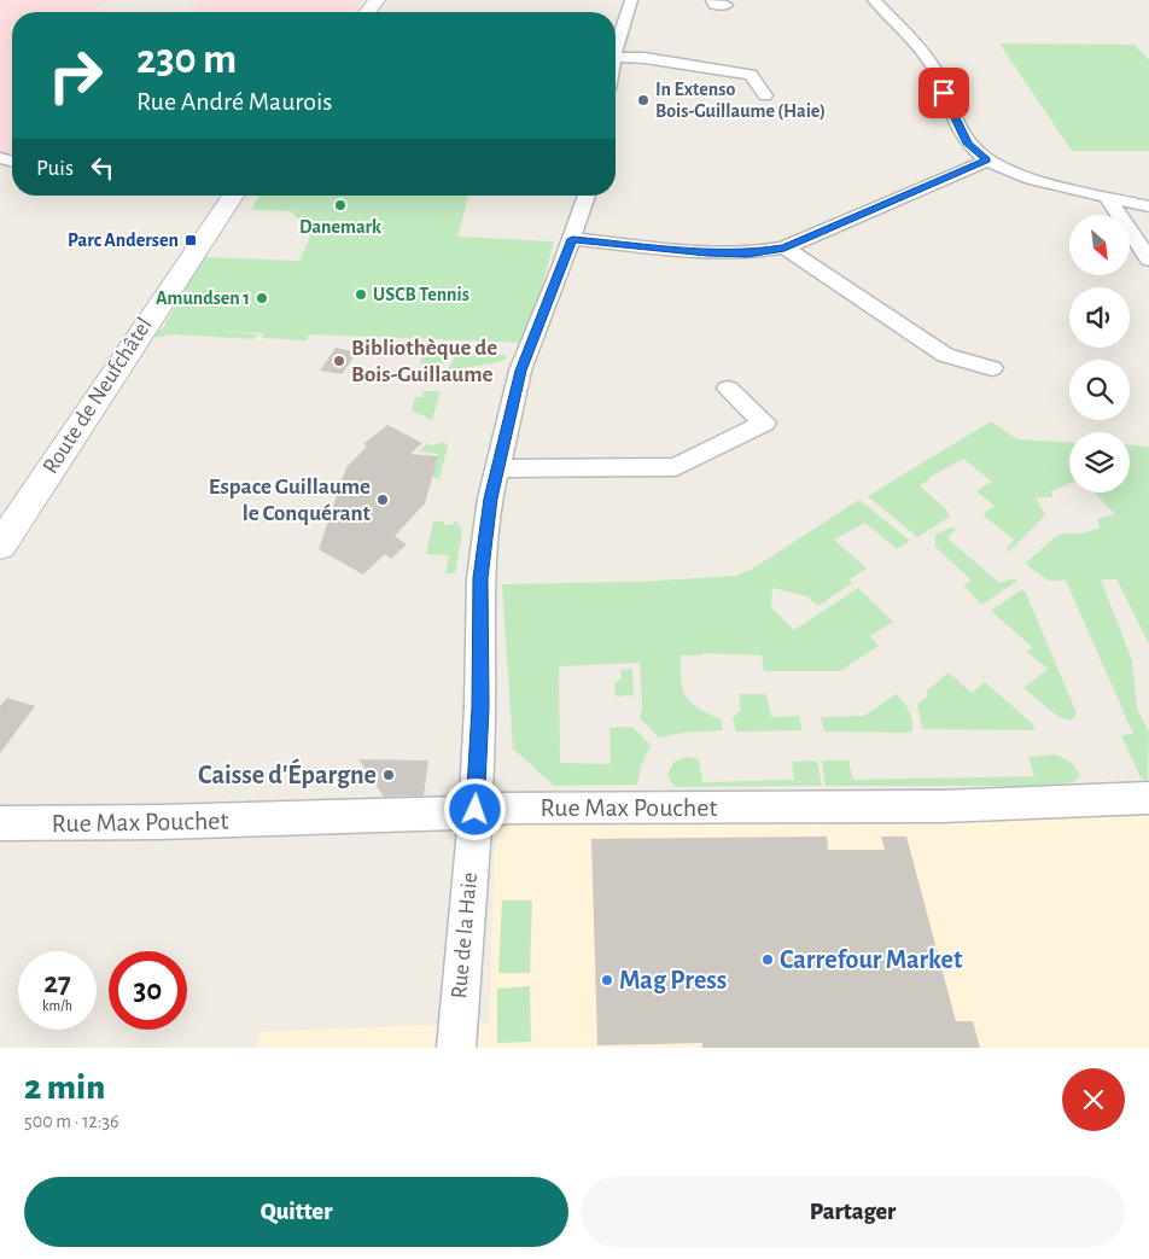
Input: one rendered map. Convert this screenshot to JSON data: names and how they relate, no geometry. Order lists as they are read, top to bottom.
{
  "streets": {
    "main road": ["Route de Neufchâtel"],
    "street": ["Rue Max Pouchet", "Rue de la Haie"]
  },
  "crossings": [
    ["Rue Max Pouchet", "Rue de la Haie"]
  ],
  "places": {
    "other": [
      "In Extenso Bois-Guillaume (Haie)",
      "Danemark",
      "USCB Tennis",
      "Amundsen 1",
      "Bibliothèque de Bois-Guillaume",
      "Espace Guillaume le Conquérant",
      "Caisse d'Épargne",
      "Carrefour Market",
      "Mag Press"
    ],
    "transit": ["Parc Andersen"]
  },
  "north": "bottom right",
  "page": {
    "turn": ["230 m", "Rue André Maurois"],
    "then": "Puis",
    "speed": "27 km/h",
    "limit": "30",
    "heading": ["2 min", "500 m · 12:36"],
    "buttons": ["Quitter", "Partager"]
  }
}
